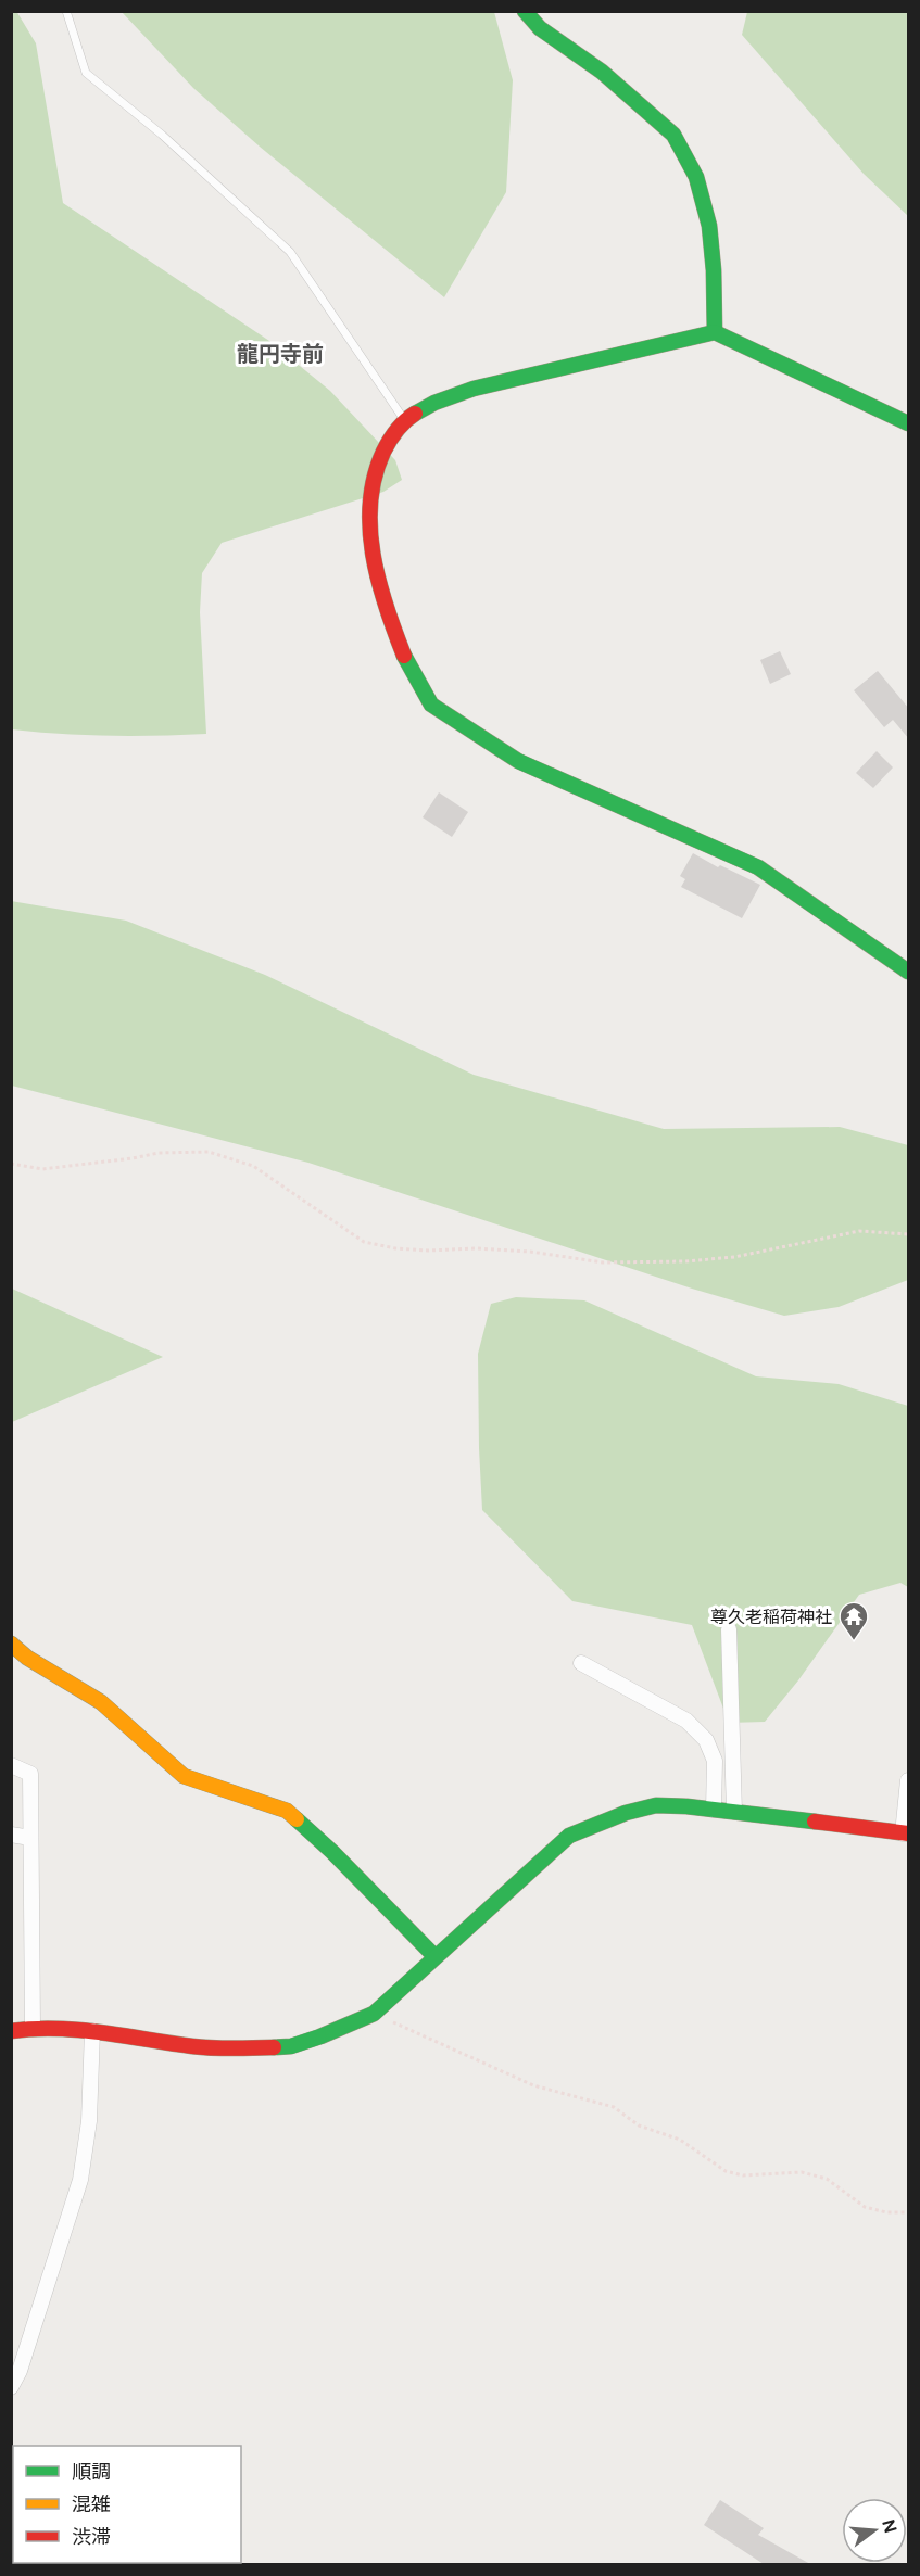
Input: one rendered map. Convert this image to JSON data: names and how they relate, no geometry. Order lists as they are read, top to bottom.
{
  "districts": ["龍円寺前"],
  "places": {
    "temple": ["尊久老稲荷神社"]
  },
  "legend": ["順調", "混雑", "渋滞"],
  "north": "right"
}
